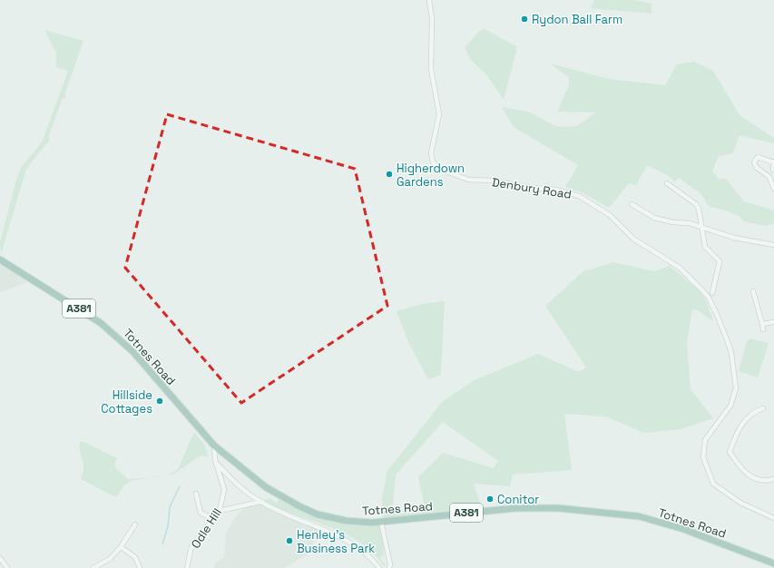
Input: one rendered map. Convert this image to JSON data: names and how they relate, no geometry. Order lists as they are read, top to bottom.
{
  "streets": {
    "main road": ["A381", "Totnes Road"],
    "street": ["Denbury Road", "Odle Hill"]
  },
  "crossings": [
    ["Totnes Road", "Odle Hill"]
  ],
  "places": [
    "Rydon Ball Farm",
    "Higherdown Gardens",
    "Hillside Cottages",
    "Conitor",
    "Henley's Business Park"
  ]
}
